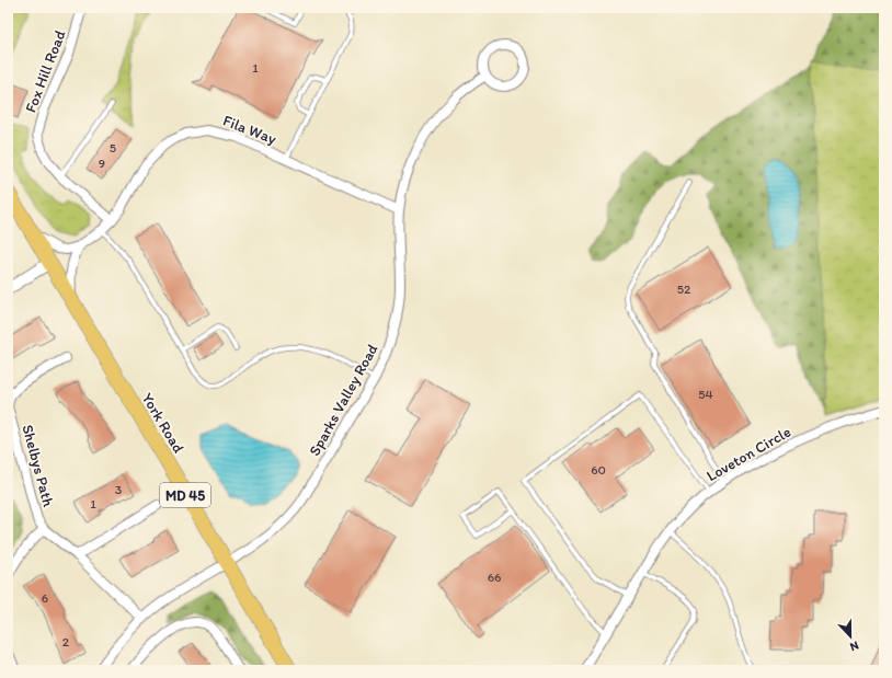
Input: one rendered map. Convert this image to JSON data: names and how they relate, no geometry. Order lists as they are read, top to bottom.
{
  "streets": {
    "main road": ["York Road", "MD 45"],
    "street": [
      "Fox Hill Road",
      "Fila Way",
      "Sparks Valley Road",
      "Loveton Circle",
      "Shelbys Path"
    ]
  },
  "crossings": [
    ["Fox Hill Road", "Fila Way"],
    ["Fila Way", "Sparks Valley Road"],
    ["Sparks Valley Road", "York Road"]
  ],
  "house_numbers": [
    "1",
    "5",
    "9",
    "52",
    "54",
    "60",
    "3",
    "1",
    "66",
    "6",
    "2"
  ],
  "north": "bottom"
}
